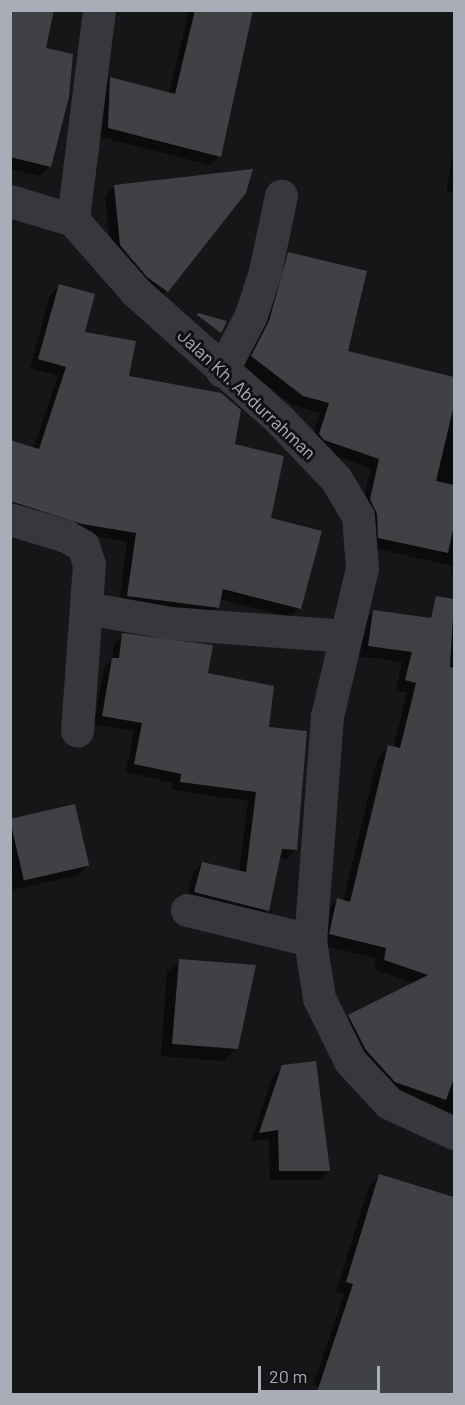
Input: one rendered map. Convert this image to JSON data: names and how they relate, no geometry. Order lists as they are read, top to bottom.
{
  "streets": {
    "street": ["Jalan Kh. Abdurrahman"]
  },
  "scale_bar": "20 m"
}
